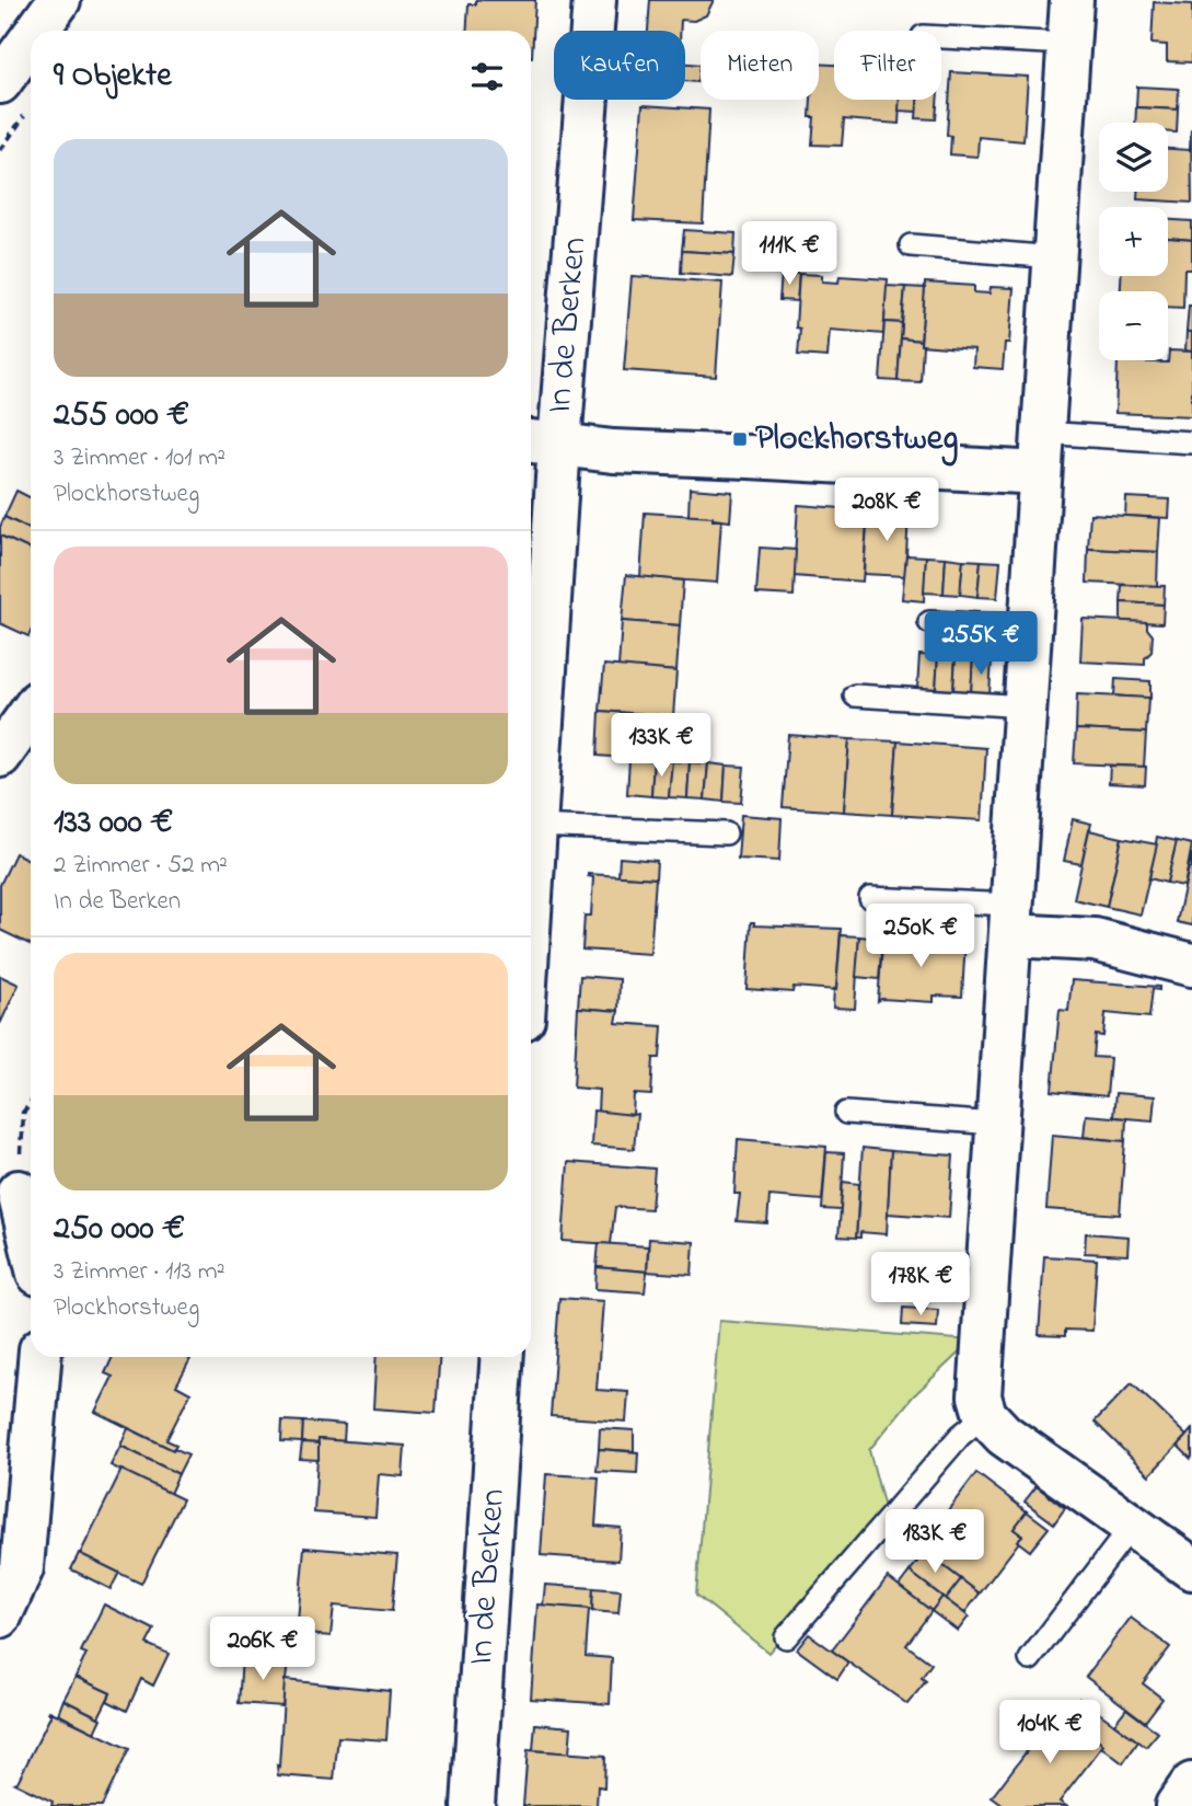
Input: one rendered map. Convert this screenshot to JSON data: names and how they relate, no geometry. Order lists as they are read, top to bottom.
{
  "streets": {
    "street": ["In de Berken"]
  },
  "places": {
    "transit": ["Plockhorstweg"]
  },
  "page": {
    "chip": ["Kaufen", "Mieten", "Filter"],
    "heading": "9 Objekte",
    "map_buttons": ["+", "−"],
    "list": [
      {
        "name": "255 000 €",
        "note": "3 Zimmer · 101 m² · Plockhorstweg"
      },
      {
        "name": "133 000 €",
        "note": "2 Zimmer · 52 m² · In de Berken"
      },
      {
        "name": "250 000 €",
        "note": "3 Zimmer · 113 m² · Plockhorstweg"
      }
    ],
    "price": [
      "111K €",
      "208K €",
      "255K €",
      "133K €",
      "250K €",
      "178K €",
      "183K €",
      "206K €",
      "104K €"
    ]
  }
}
